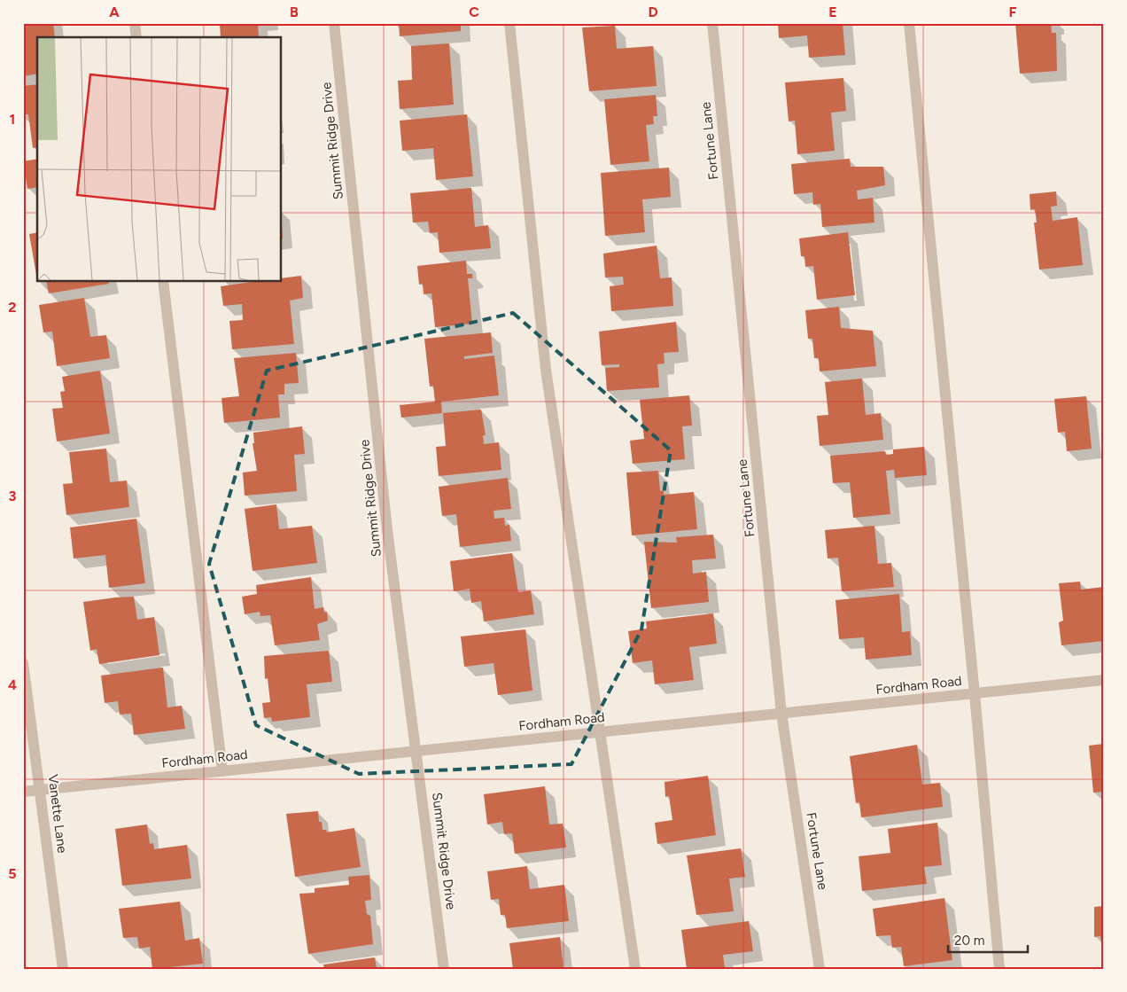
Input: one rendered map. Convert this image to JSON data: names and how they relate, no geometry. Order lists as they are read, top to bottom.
{
  "streets": {
    "street": [
      "Summit Ridge Drive",
      "Fortune Lane",
      "Fordham Road",
      "Vanette Lane"
    ]
  },
  "crossings": [
    ["Summit Ridge Drive", "Fordham Road"],
    ["Fortune Lane", "Fordham Road"],
    ["Fordham Road", "Vanette Lane"]
  ],
  "scale_bar": "20 m",
  "grid": {
    "columns": [
      "A",
      "B",
      "C",
      "D",
      "E",
      "F"
    ],
    "rows": [
      "1",
      "2",
      "3",
      "4",
      "5"
    ]
  }
}
